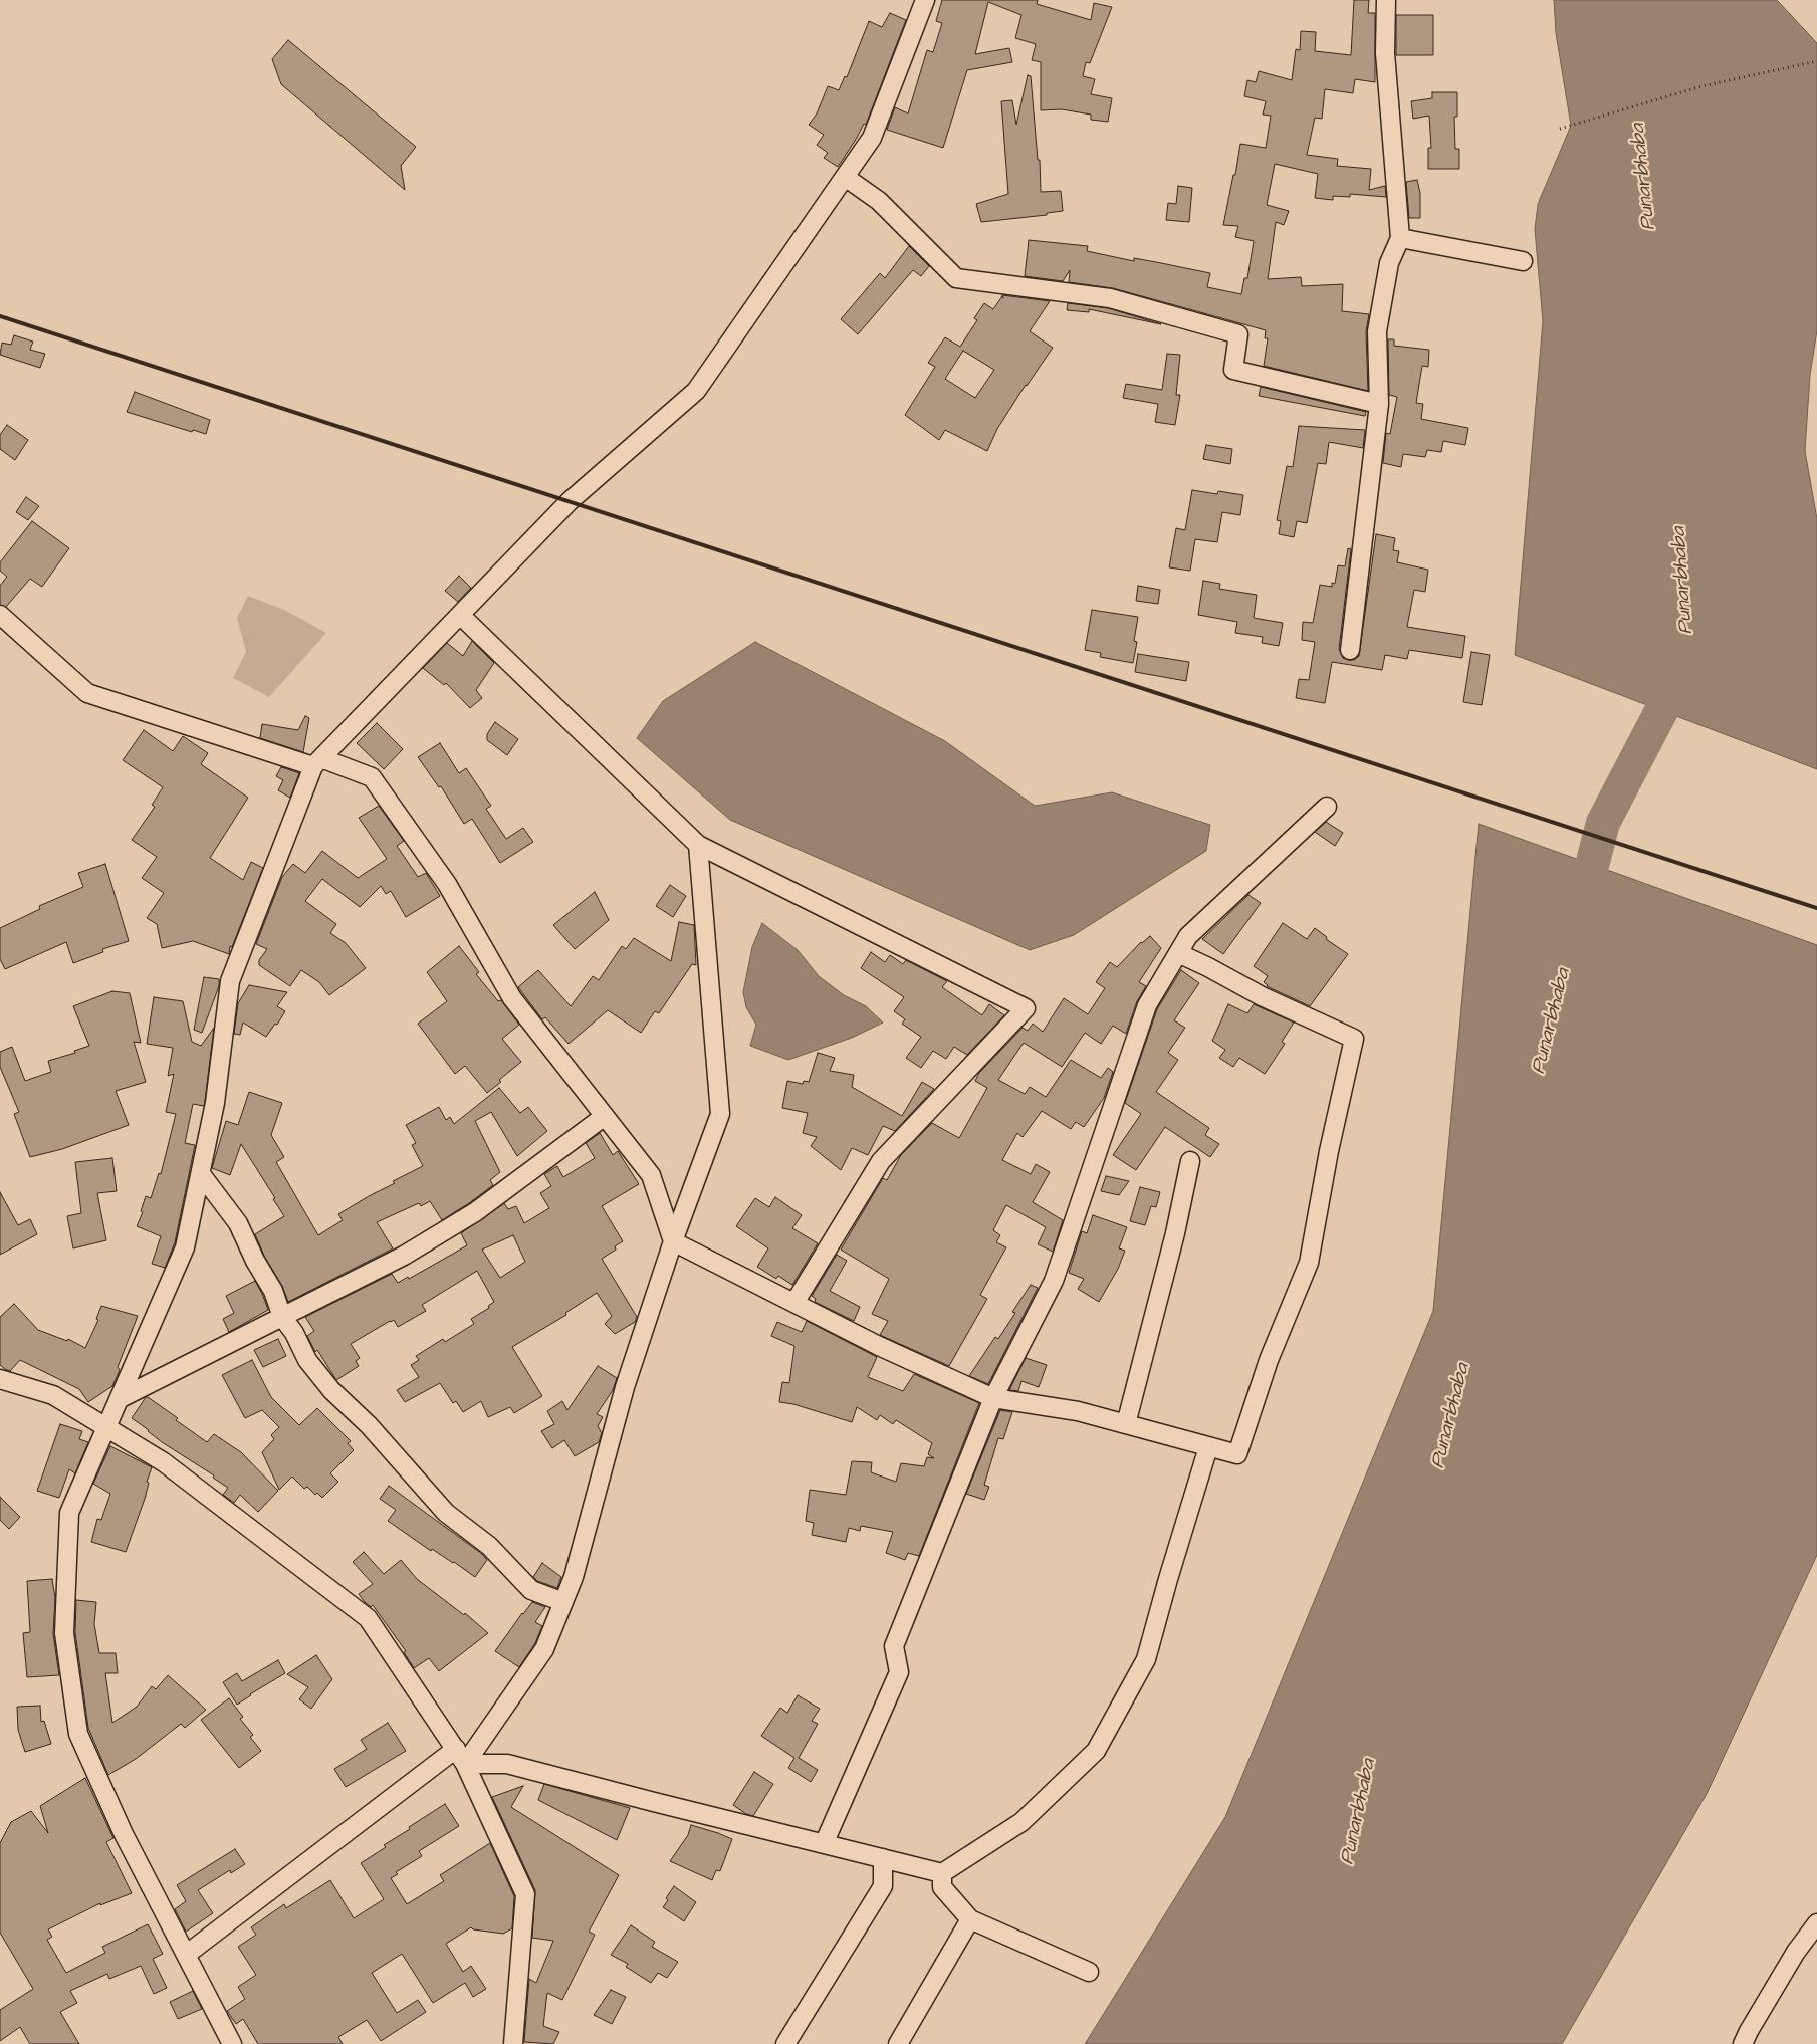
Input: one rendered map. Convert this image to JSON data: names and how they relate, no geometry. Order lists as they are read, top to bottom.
{
  "water": ["Punarbhaba"]
}
